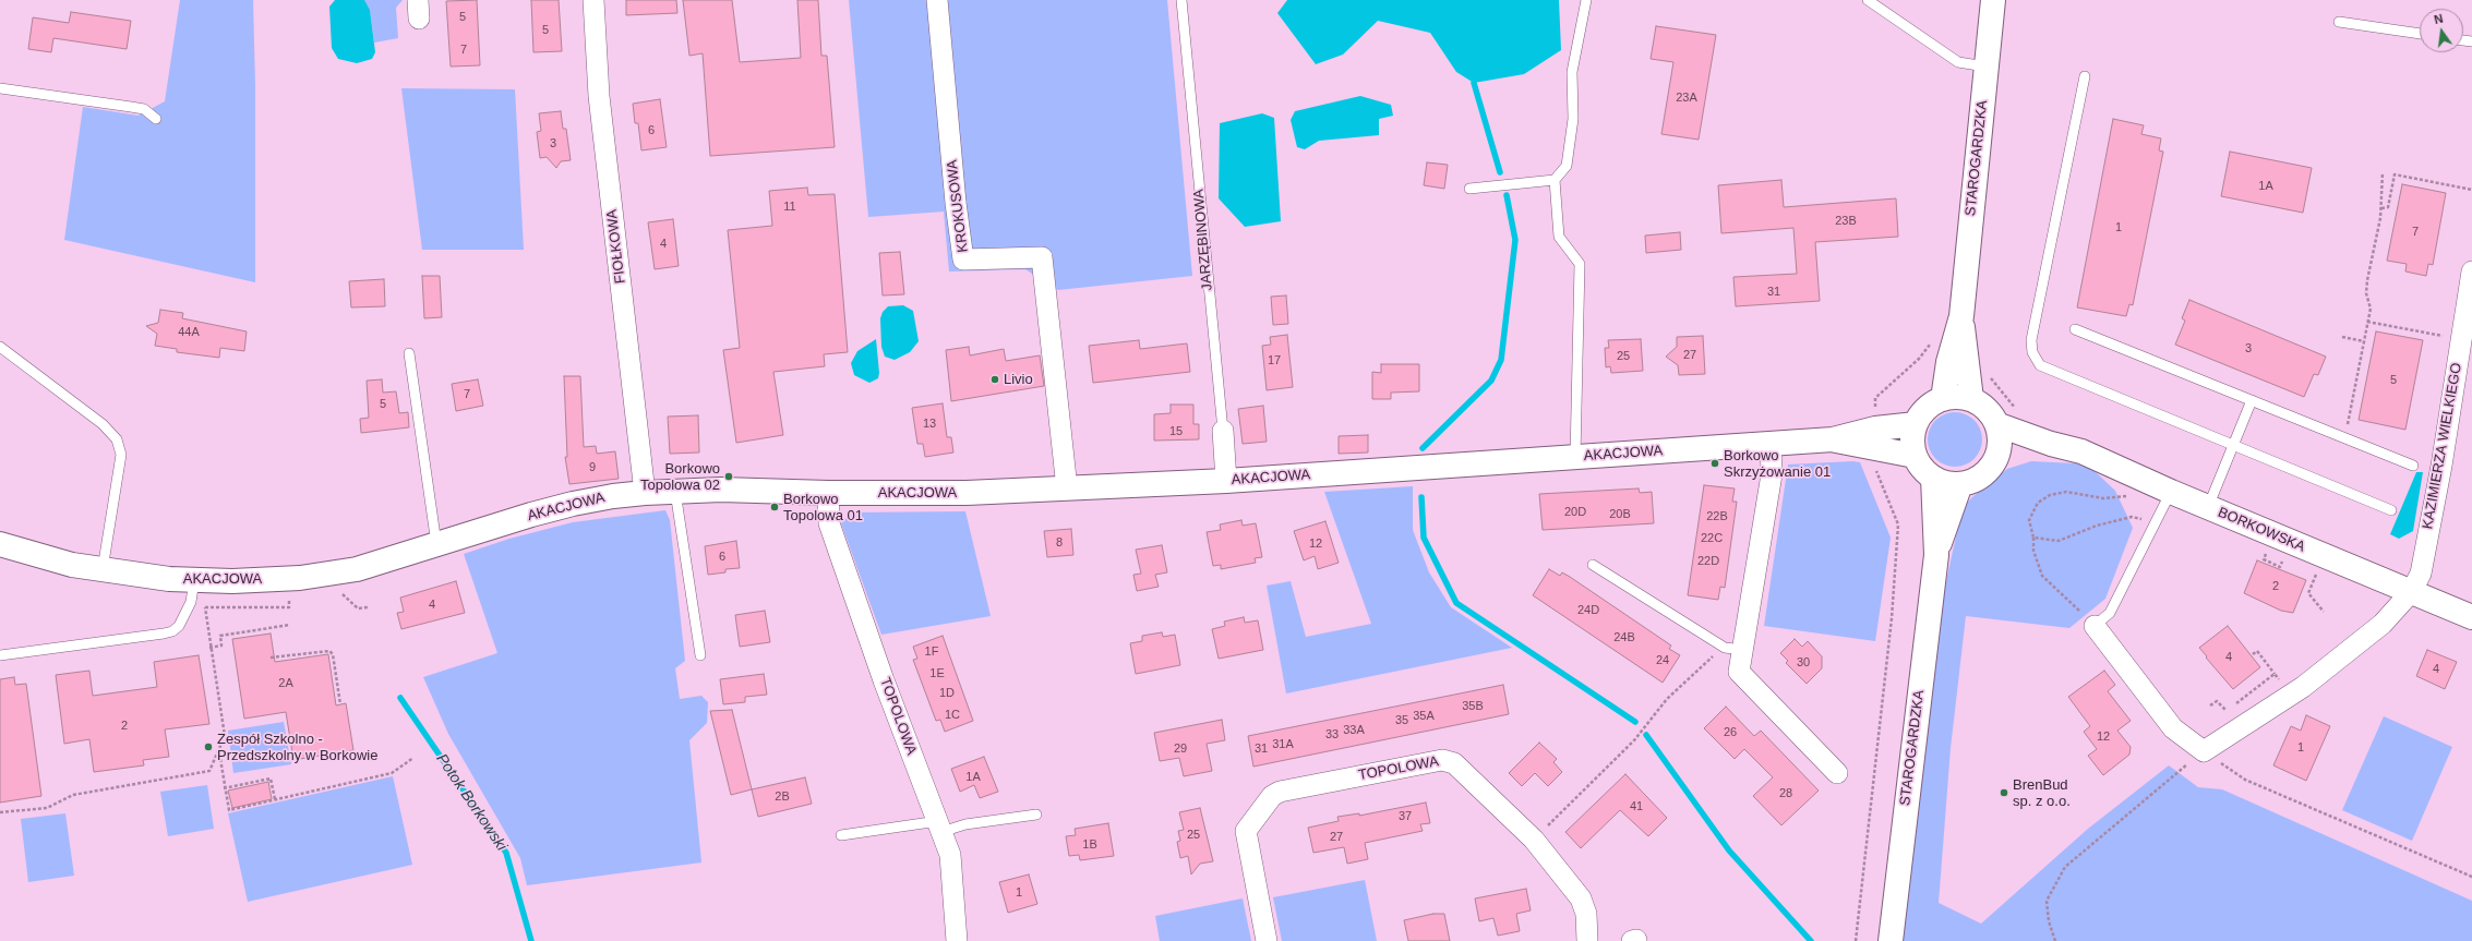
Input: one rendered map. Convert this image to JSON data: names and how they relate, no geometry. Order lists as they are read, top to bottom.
{
  "streets": {
    "street": [
      "STAROGARDZKA",
      "KROKUSOWA",
      "JARZĘBINOWA",
      "FIOŁKOWA",
      "KAZIMIERZA WIELKIEGO",
      "AKACJOWA",
      "BORKOWSKA",
      "TOPOLOWA"
    ]
  },
  "crossings": [
    ["STAROGARDZKA", "AKACJOWA"],
    ["STAROGARDZKA", "BORKOWSKA"],
    ["KROKUSOWA", "AKACJOWA"],
    ["JARZĘBINOWA", "AKACJOWA"],
    ["FIOŁKOWA", "AKACJOWA"],
    ["KAZIMIERZA WIELKIEGO", "BORKOWSKA"],
    ["AKACJOWA", "BORKOWSKA"],
    ["AKACJOWA", "TOPOLOWA"]
  ],
  "water": ["Potok Borkowski"],
  "places": [
    "Livio",
    "Borkowo Skrzyżowanie 01",
    "Borkowo Topolowa 02",
    "Borkowo Topolowa 01",
    "Zespół Szkolno - Przedszkolny w Borkowie",
    "BrenBud sp. z o.o."
  ],
  "house_numbers": [
    "5",
    "5",
    "7",
    "23A",
    "6",
    "3",
    "1A",
    "11",
    "23B",
    "1",
    "7",
    "4",
    "31",
    "44A",
    "3",
    "27",
    "25",
    "17",
    "5",
    "7",
    "5",
    "13",
    "15",
    "9",
    "20D",
    "20B",
    "22B",
    "22C",
    "8",
    "12",
    "6",
    "22D",
    "2",
    "4",
    "24D",
    "24B",
    "1F",
    "4",
    "24",
    "30",
    "4",
    "1E",
    "2A",
    "1D",
    "35B",
    "1C",
    "35A",
    "35",
    "2",
    "33A",
    "26",
    "33",
    "12",
    "31A",
    "1",
    "29",
    "31",
    "1A",
    "28",
    "2B",
    "41",
    "37",
    "25",
    "27",
    "1B",
    "1"
  ],
  "north": "top"
}
